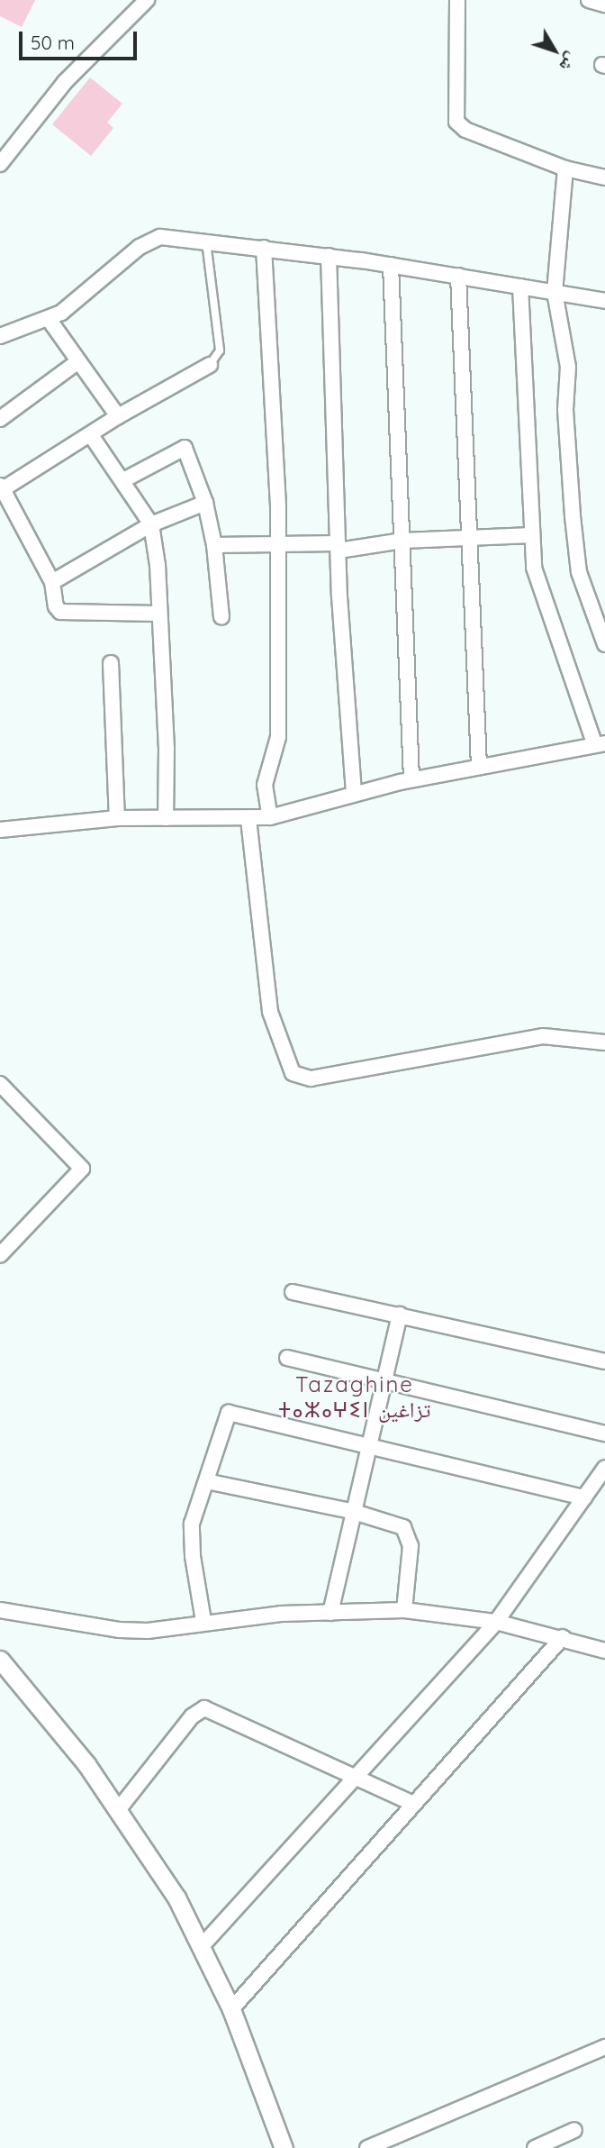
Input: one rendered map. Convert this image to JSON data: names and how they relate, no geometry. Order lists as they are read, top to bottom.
{
  "districts": ["Tazaghine ⵜⴰⵣⴰⵖⵉⵏ تزاغين"],
  "scale_bar": "50 m",
  "north": "bottom right"
}
